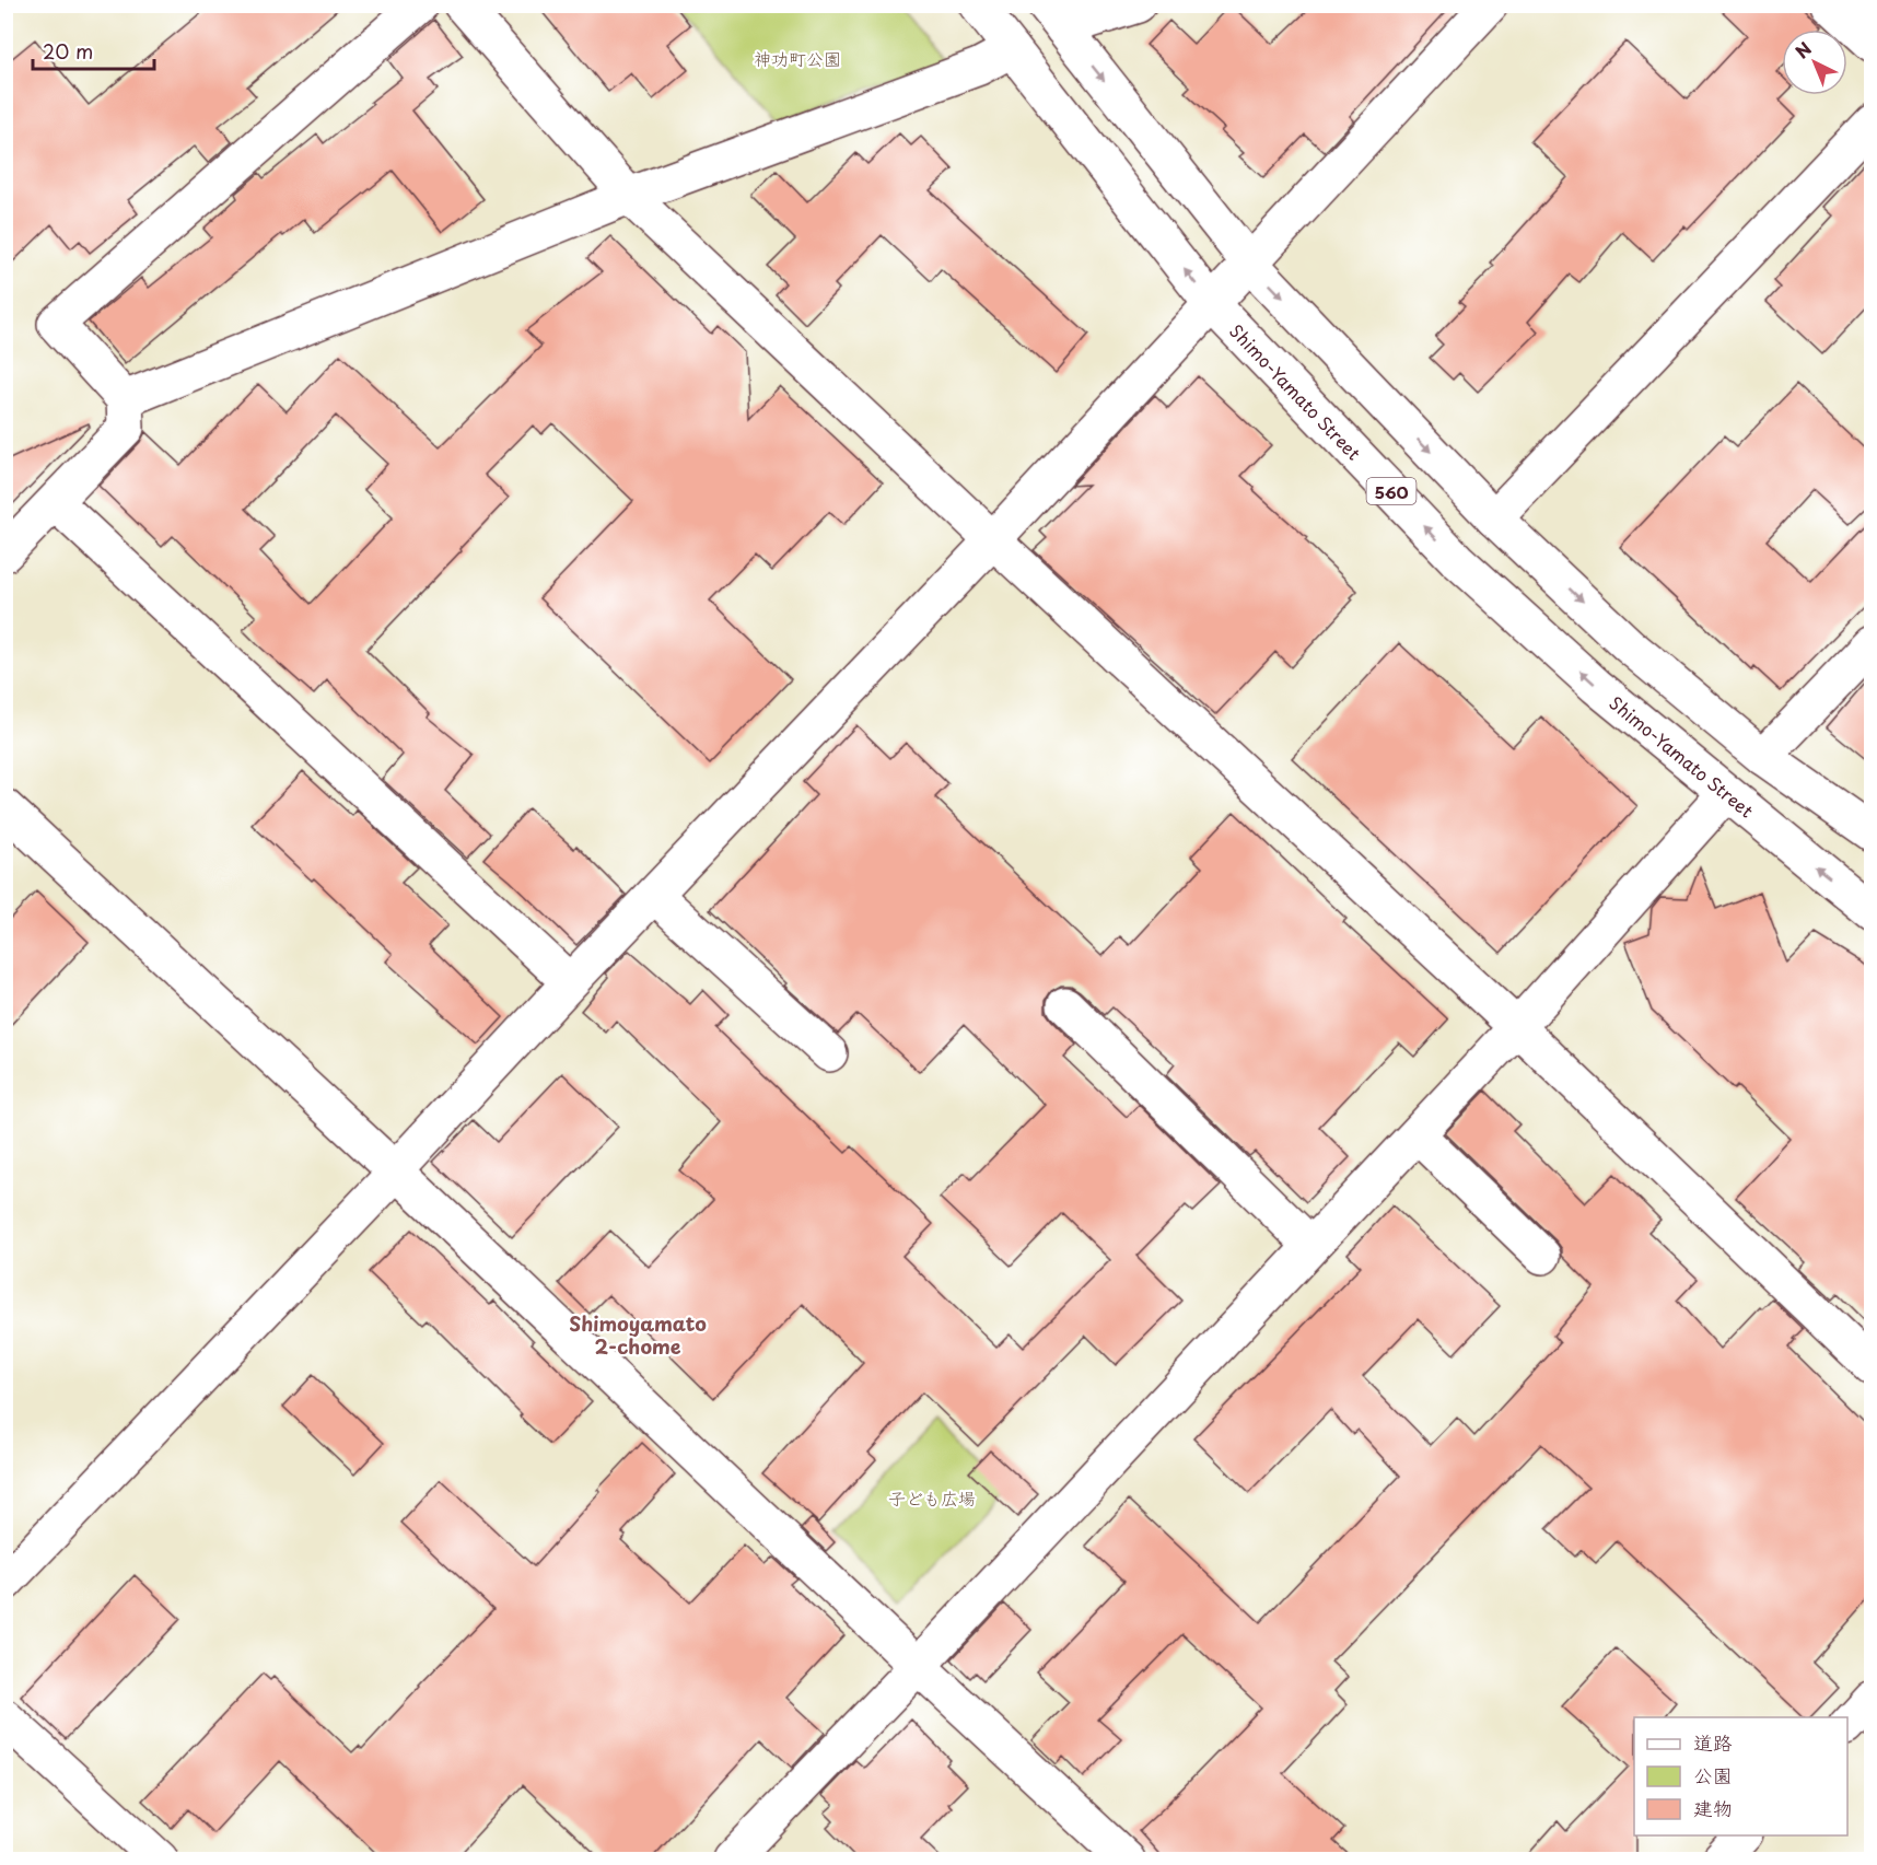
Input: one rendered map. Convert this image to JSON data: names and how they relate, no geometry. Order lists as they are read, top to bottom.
{
  "streets": {
    "street": ["Shimo-Yamato Street", "560"]
  },
  "districts": ["Shimoyamato 2-chome"],
  "parks": ["神功町公園", "子ども広場"],
  "legend": ["道路", "公園", "建物"],
  "scale_bar": "20 m",
  "north": "top left"
}
